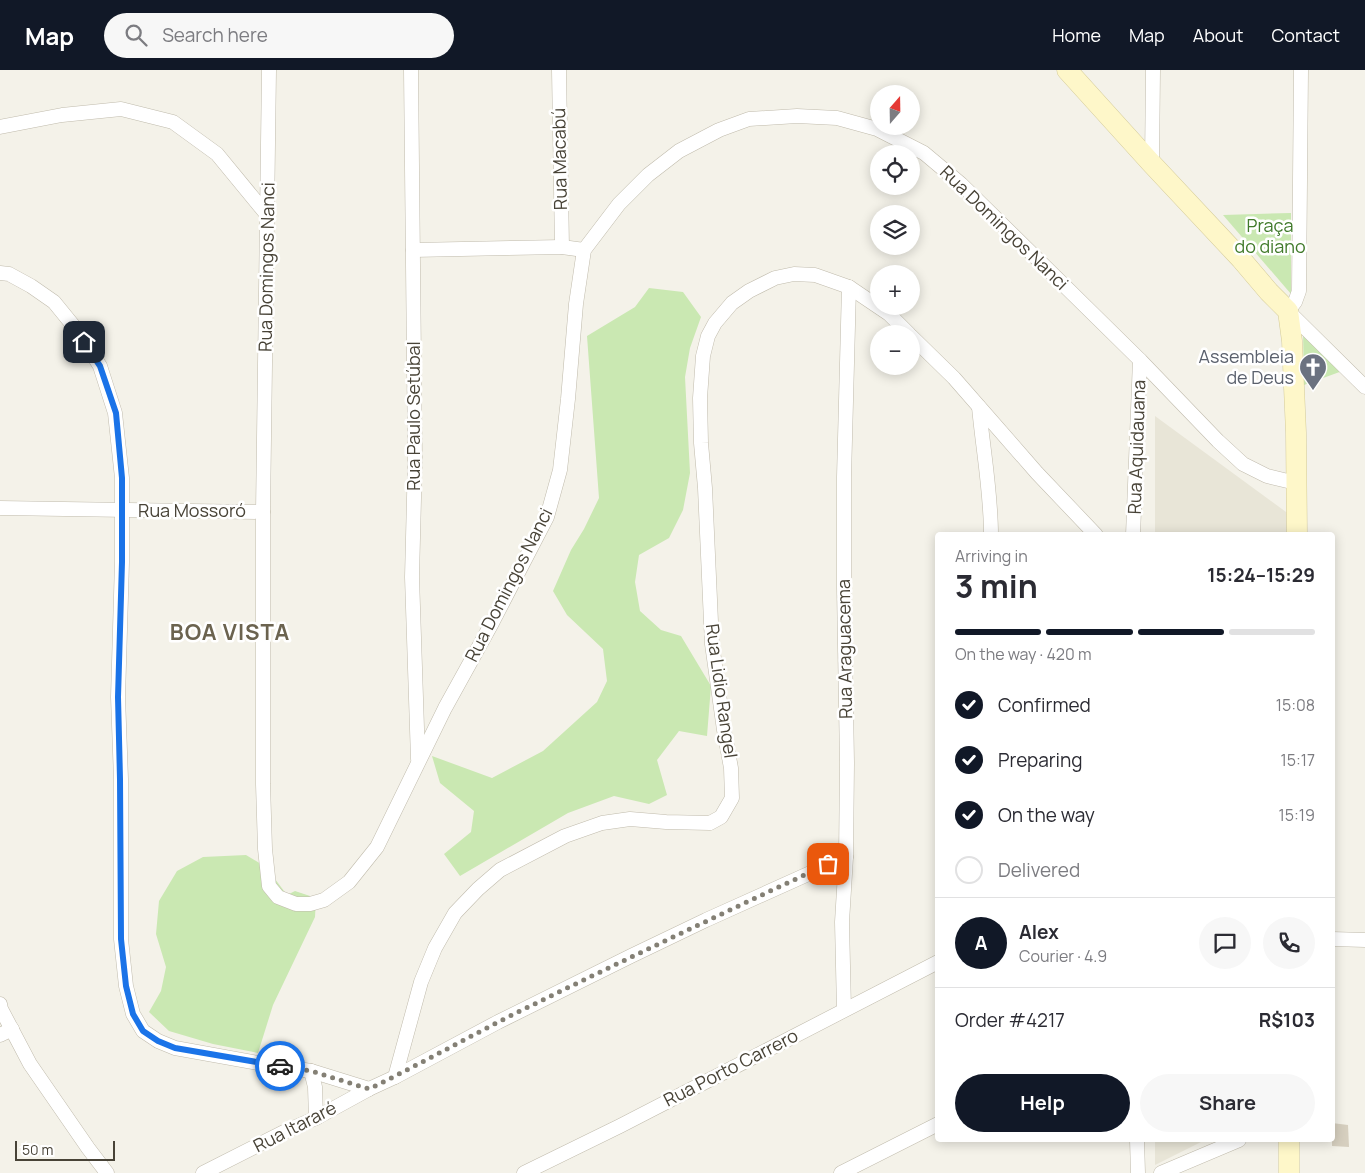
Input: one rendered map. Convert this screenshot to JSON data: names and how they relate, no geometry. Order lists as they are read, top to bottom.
{
  "streets": {
    "street": [
      "Rua Macabú",
      "Rua Domingos Nanci",
      "Rua Paulo Setúbal",
      "Rua Aquidauana",
      "Rua Mossoró",
      "Rua Araguacema",
      "Rua Lidio Rangel",
      "Rua Porto Carrero",
      "Rua Itararé"
    ]
  },
  "crossings": [
    ["Rua Domingos Nanci", "Rua Paulo Setúbal"],
    ["Rua Domingos Nanci", "Rua Aquidauana"],
    ["Rua Domingos Nanci", "Rua Mossoró"],
    ["Rua Araguacema", "Rua Lidio Rangel"],
    ["Rua Araguacema", "Rua Porto Carrero"],
    ["Rua Araguacema", "Rua Itararé"],
    ["Rua Lidio Rangel", "Rua Itararé"]
  ],
  "districts": ["BOA VISTA"],
  "parks": ["Praça do diano"],
  "places": {
    "church": ["Assembleia de Deus"]
  },
  "scale_bar": "50 m",
  "north": "top",
  "page": {
    "header": "Map",
    "search": "Search here",
    "nav": [
      "Home",
      "Map",
      "About",
      "Contact"
    ],
    "map_buttons": ["+", "−"],
    "heading": ["3 min", "Arriving in", "15:24–15:29"],
    "panel": [
      "Alex",
      "Courier · 4.9",
      "Order #4217",
      "R$103"
    ],
    "bar": "On the way · 420 m",
    "list": [
      ["Confirmed", "15:08"],
      ["Preparing", "15:17"],
      ["On the way", "15:19"],
      "Delivered"
    ],
    "round": "A",
    "buttons": ["Help", "Share"],
    "scale": "50 m"
  }
}
